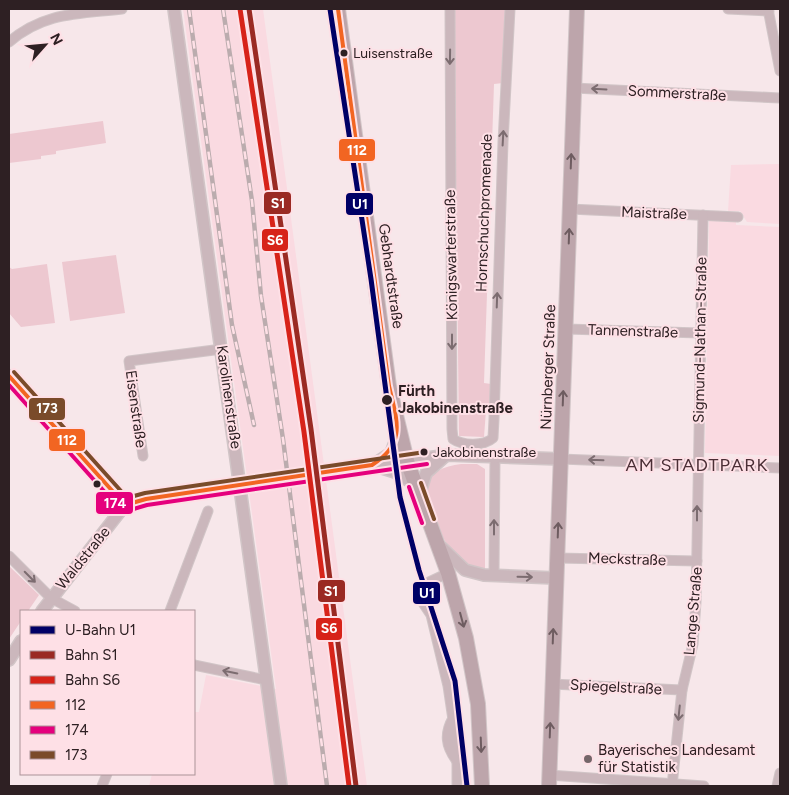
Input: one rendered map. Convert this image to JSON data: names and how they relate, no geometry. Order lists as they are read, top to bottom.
{
  "streets": {
    "main road": ["Gebhardtstraße", "Nürnberger Straße"],
    "street": [
      "Sommerstraße",
      "Hornschuchpromenade",
      "Maistraße",
      "Königswarterstraße",
      "Tannenstraße",
      "Sigmund-Nathan-Straße",
      "Karolinenstraße",
      "Eisenstraße",
      "Waldstraße",
      "Meckstraße",
      "Lange Straße",
      "Spiegelstraße"
    ]
  },
  "crossings": [
    ["Sommerstraße", "Nürnberger Straße"],
    ["Hornschuchpromenade", "Königswarterstraße"],
    ["Maistraße", "Sigmund-Nathan-Straße"],
    ["Maistraße", "Nürnberger Straße"],
    ["Tannenstraße", "Sigmund-Nathan-Straße"],
    ["Tannenstraße", "Nürnberger Straße"],
    ["Sigmund-Nathan-Straße", "Lange Straße"],
    ["Nürnberger Straße", "Meckstraße"],
    ["Nürnberger Straße", "Spiegelstraße"],
    ["Karolinenstraße", "Eisenstraße"],
    ["Meckstraße", "Lange Straße"],
    ["Lange Straße", "Spiegelstraße"]
  ],
  "one_way": ["Sommerstraße", "Hornschuchpromenade", "Königswarterstraße"],
  "districts": ["AM STADTPARK"],
  "places": [
    "Luisenstraße",
    "Fürth Jakobinenstraße",
    "Jakobinenstraße",
    "Bayerisches Landesamt für Statistik"
  ],
  "lines": [
    "metro line U1",
    "rail line S1",
    "rail line S6",
    "transit line 112",
    "transit line 173",
    "transit line 174"
  ],
  "legend": [
    "U-Bahn U1",
    "Bahn S1",
    "Bahn S6",
    "112",
    "174",
    "173"
  ],
  "north": "top right"
}
